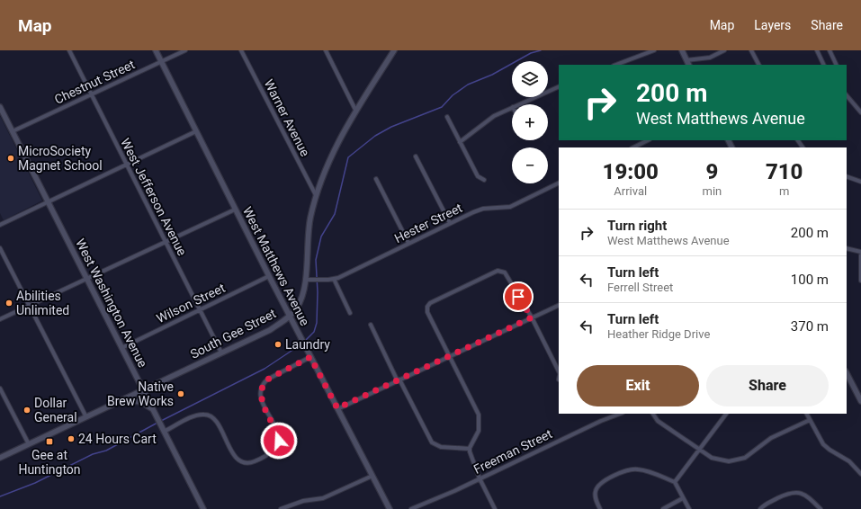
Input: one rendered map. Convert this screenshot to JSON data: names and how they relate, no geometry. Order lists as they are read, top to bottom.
{
  "streets": {
    "street": [
      "Chestnut Street",
      "Warner Avenue",
      "West Jefferson Avenue",
      "Hester Street",
      "West Matthews Avenue",
      "West Washington Avenue",
      "Wilson Street",
      "South Gee Street",
      "Freeman Street"
    ]
  },
  "crossings": [
    ["Chestnut Street", "West Jefferson Avenue"],
    ["Chestnut Street", "West Matthews Avenue"],
    ["Chestnut Street", "West Washington Avenue"],
    ["Warner Avenue", "South Gee Street"],
    ["West Jefferson Avenue", "Wilson Street"],
    ["West Jefferson Avenue", "South Gee Street"],
    ["Hester Street", "South Gee Street"],
    ["West Matthews Avenue", "Wilson Street"],
    ["West Matthews Avenue", "South Gee Street"],
    ["West Washington Avenue", "Wilson Street"],
    ["West Washington Avenue", "South Gee Street"]
  ],
  "places": {
    "other": [
      "MicroSociety Magnet School",
      "Abilities Unlimited",
      "Laundry",
      "Native Brew Works",
      "Dollar General",
      "24 Hours Cart"
    ],
    "transit": ["Gee at Huntington"]
  },
  "page": {
    "header": "Map",
    "nav": ["Map", "Layers", "Share"],
    "map_buttons": ["+", "−"],
    "turn": ["200 m", "West Matthews Avenue"],
    "eta": [
      "19:00",
      "Arrival",
      "9",
      "min",
      "710",
      "m"
    ],
    "list": [
      {
        "name": "Turn right",
        "note": "West Matthews Avenue",
        "value": "200 m"
      },
      {
        "name": "Turn left",
        "note": "Ferrell Street",
        "value": "100 m"
      },
      {
        "name": "Turn left",
        "note": "Heather Ridge Drive",
        "value": "370 m"
      }
    ],
    "buttons": ["Exit", "Share"]
  }
}
